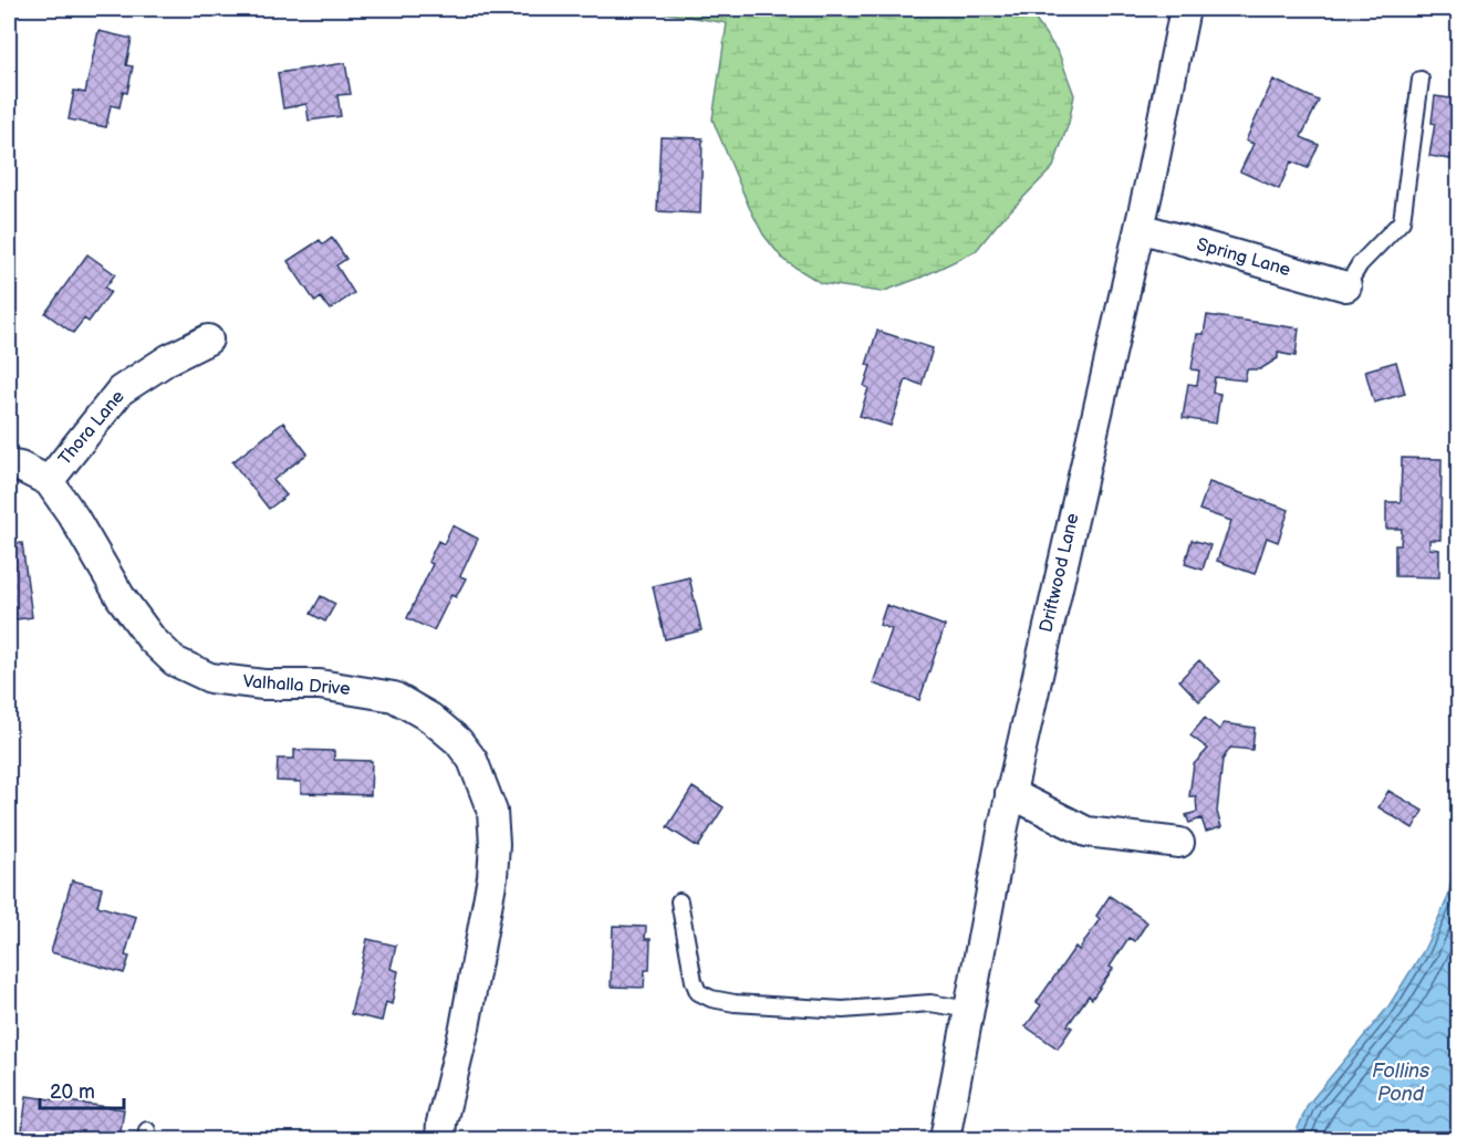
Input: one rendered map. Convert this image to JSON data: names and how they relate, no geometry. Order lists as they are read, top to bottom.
{
  "streets": {
    "street": [
      "Spring Lane",
      "Thora Lane",
      "Driftwood Lane",
      "Valhalla Drive"
    ]
  },
  "crossings": [
    ["Spring Lane", "Driftwood Lane"],
    ["Thora Lane", "Valhalla Drive"]
  ],
  "water": ["Follins Pond"],
  "scale_bar": "20 m"
}
